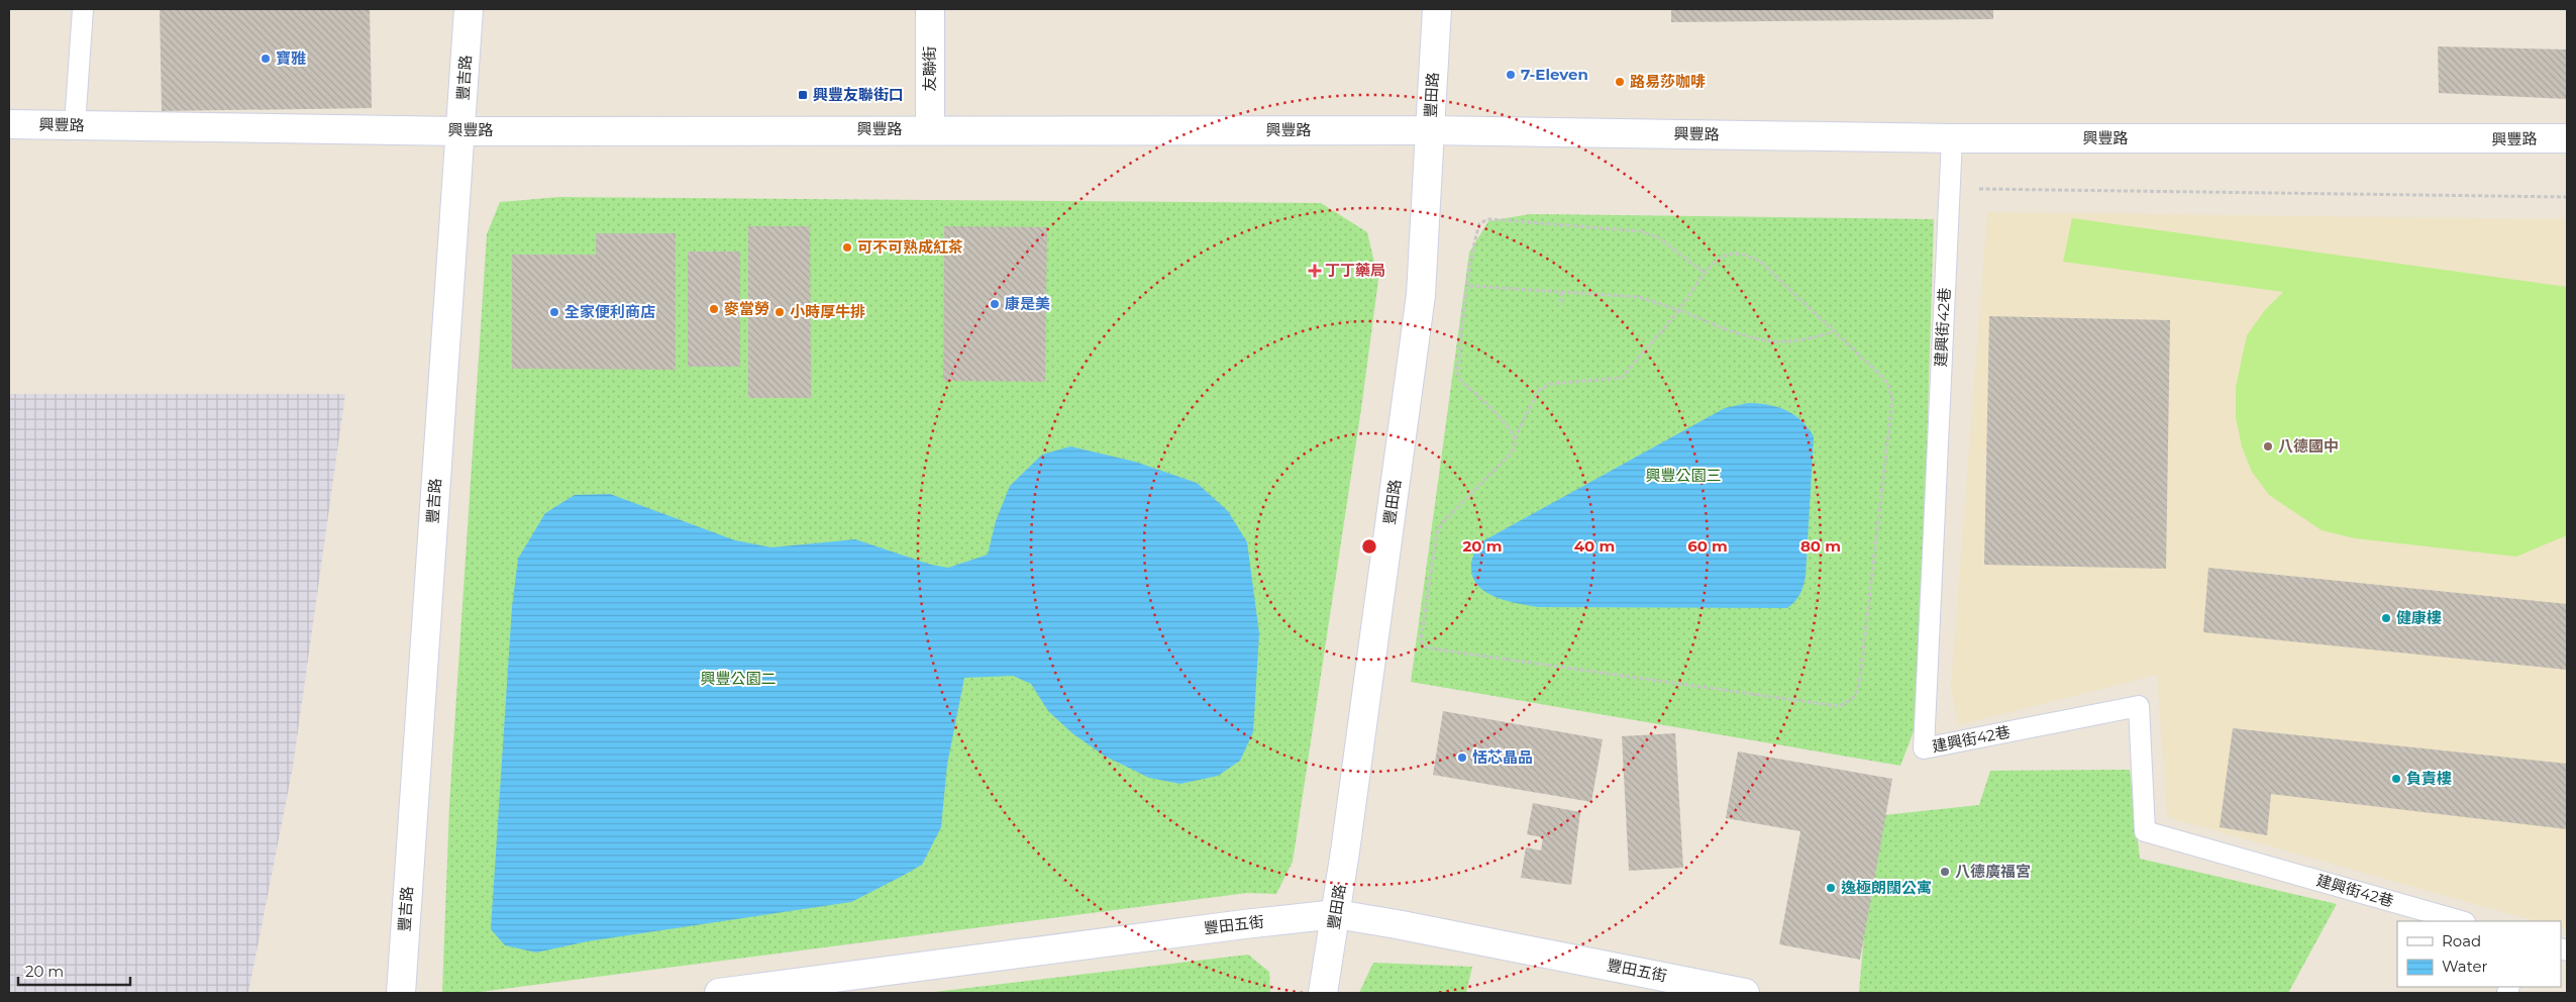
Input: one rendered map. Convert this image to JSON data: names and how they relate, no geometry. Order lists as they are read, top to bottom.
{
  "streets": {
    "street": [
      "友聯街",
      "豐吉路",
      "豐田路",
      "興豐路",
      "豐田五街"
    ],
    "lane": ["建興街42巷"]
  },
  "crossings": [
    ["友聯街", "興豐路"],
    ["豐吉路", "興豐路"],
    ["豐田路", "興豐路"],
    ["豐田路", "豐田五街"],
    ["興豐路", "建興街42巷"]
  ],
  "parks": ["興豐公園三", "興豐公園二"],
  "places": {
    "other": [
      "寶雅",
      "7-Eleven",
      "路易莎咖啡",
      "可不可熟成紅茶",
      "康是美",
      "麥當勞",
      "全家便利商店",
      "小時厚牛排",
      "八德國中",
      "健康樓",
      "恬芯晶品",
      "負責樓",
      "八德廣福宮",
      "逸極朗闊公寓"
    ],
    "transit": ["興豐友聯街口"],
    "health": ["丁丁藥局"]
  },
  "legend": ["Road", "Water"],
  "scale_bar": "20 m",
  "rings": [
    "20 m",
    "40 m",
    "60 m",
    "80 m"
  ]
}
